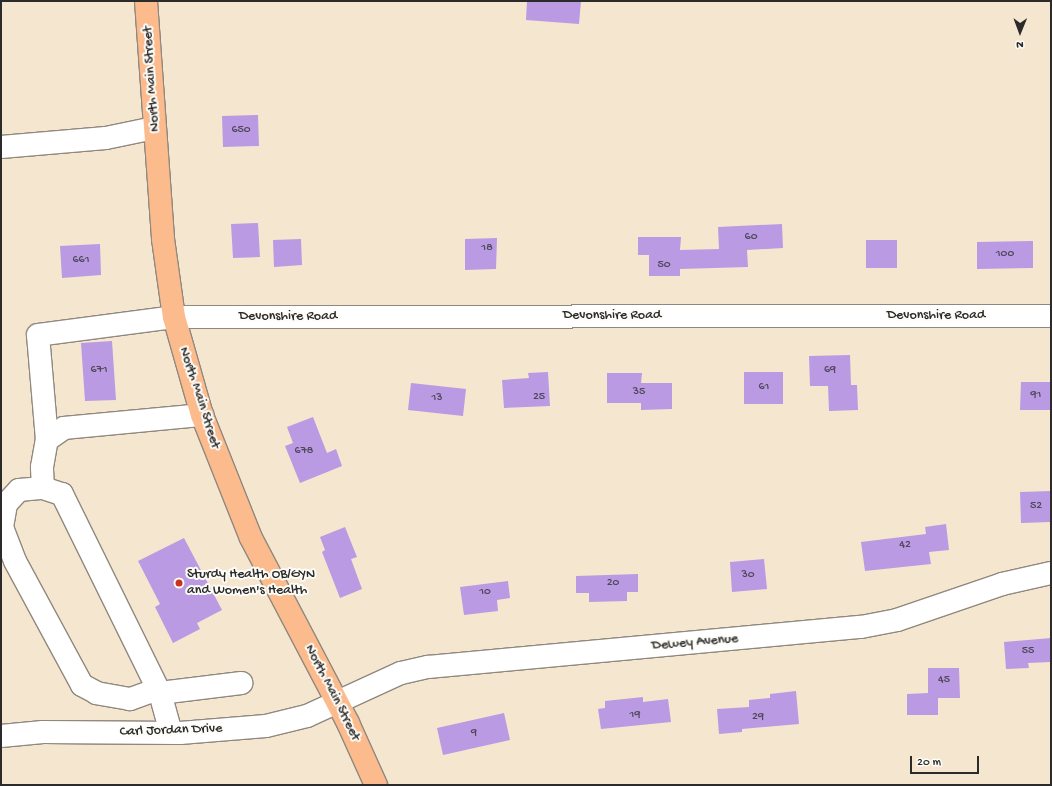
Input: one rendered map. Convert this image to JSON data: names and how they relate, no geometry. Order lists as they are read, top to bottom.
{
  "streets": {
    "main road": ["North Main Street"],
    "street": ["Devonshire Road", "Dewey Avenue", "Carl Jordan Drive"]
  },
  "crossings": [
    ["North Main Street", "Devonshire Road"],
    ["North Main Street", "Dewey Avenue"],
    ["North Main Street", "Carl Jordan Drive"],
    ["Dewey Avenue", "Carl Jordan Drive"]
  ],
  "places": ["Sturdy Health OB/GYN and Women's Health"],
  "house_numbers": [
    "650",
    "60",
    "18",
    "100",
    "661",
    "50",
    "671",
    "69",
    "61",
    "35",
    "91",
    "25",
    "13",
    "678",
    "52",
    "42",
    "30",
    "20",
    "10",
    "55",
    "45",
    "19",
    "29",
    "9"
  ],
  "scale_bar": "20 m",
  "north": "bottom"
}
